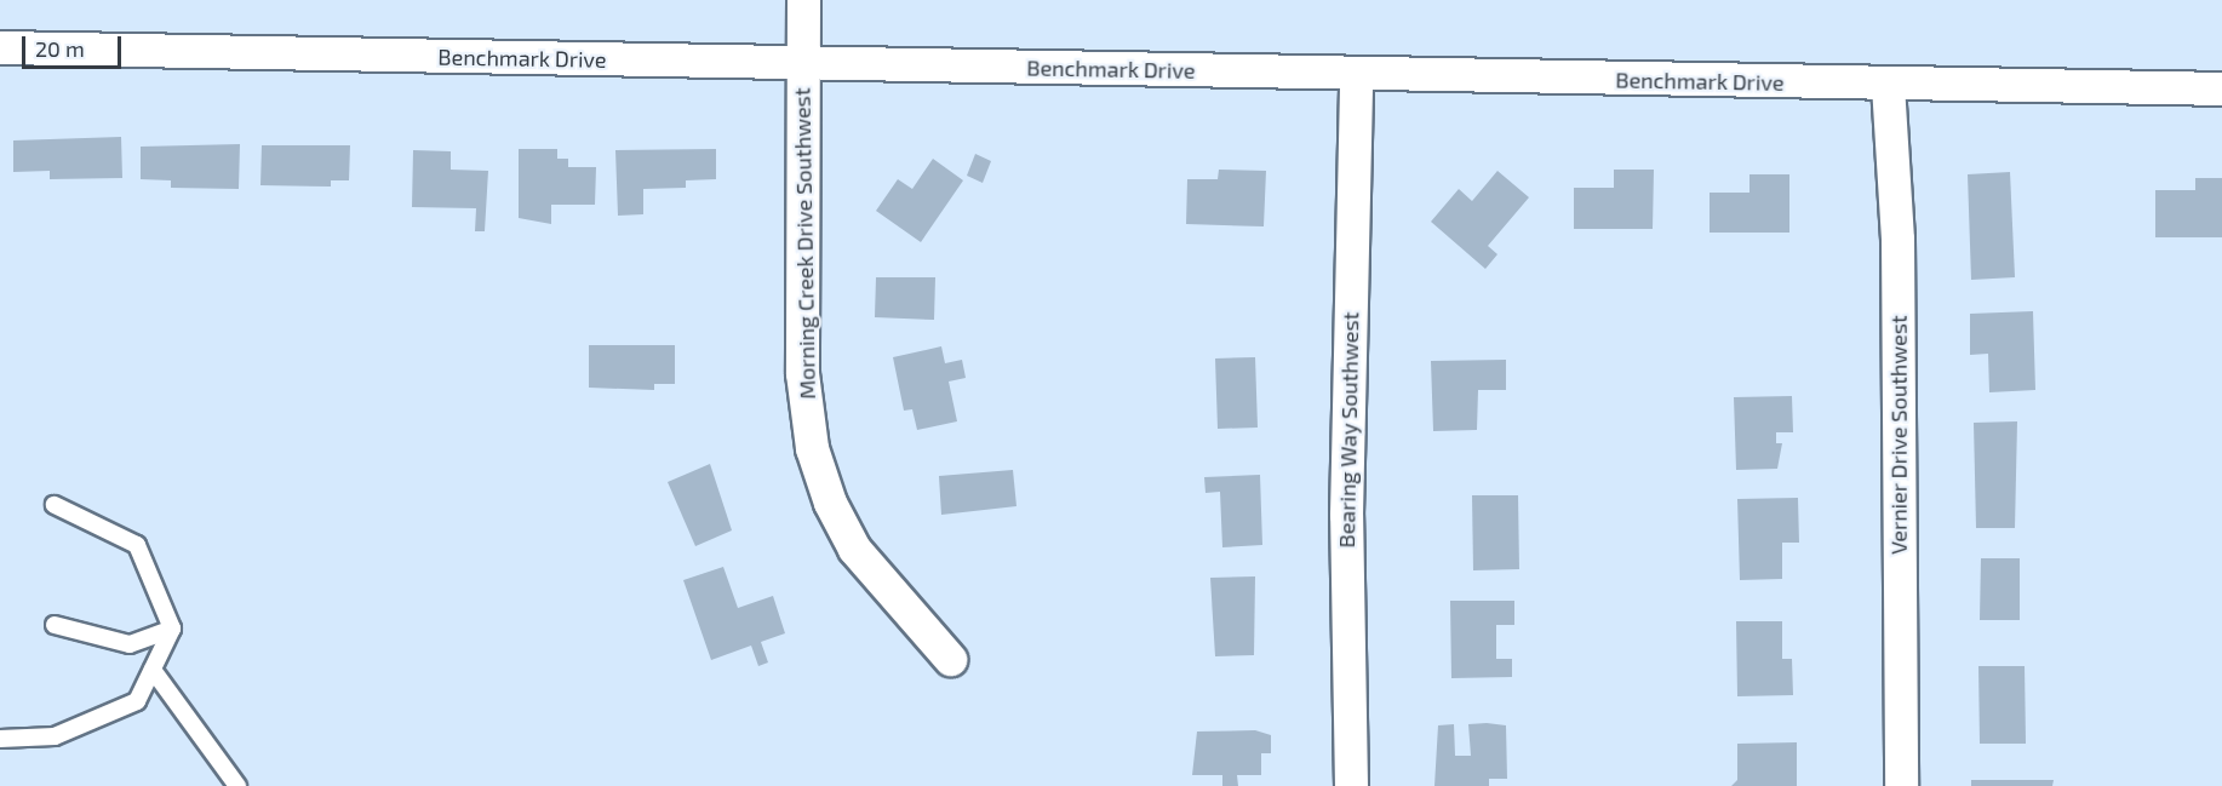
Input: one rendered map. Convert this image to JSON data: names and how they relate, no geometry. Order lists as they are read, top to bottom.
{
  "streets": {
    "street": [
      "Benchmark Drive",
      "Morning Creek Drive Southwest",
      "Bearing Way Southwest",
      "Vernier Drive Southwest"
    ]
  },
  "crossings": [
    ["Benchmark Drive", "Morning Creek Drive Southwest"],
    ["Benchmark Drive", "Bearing Way Southwest"],
    ["Benchmark Drive", "Vernier Drive Southwest"]
  ],
  "scale_bar": "20 m"
}
